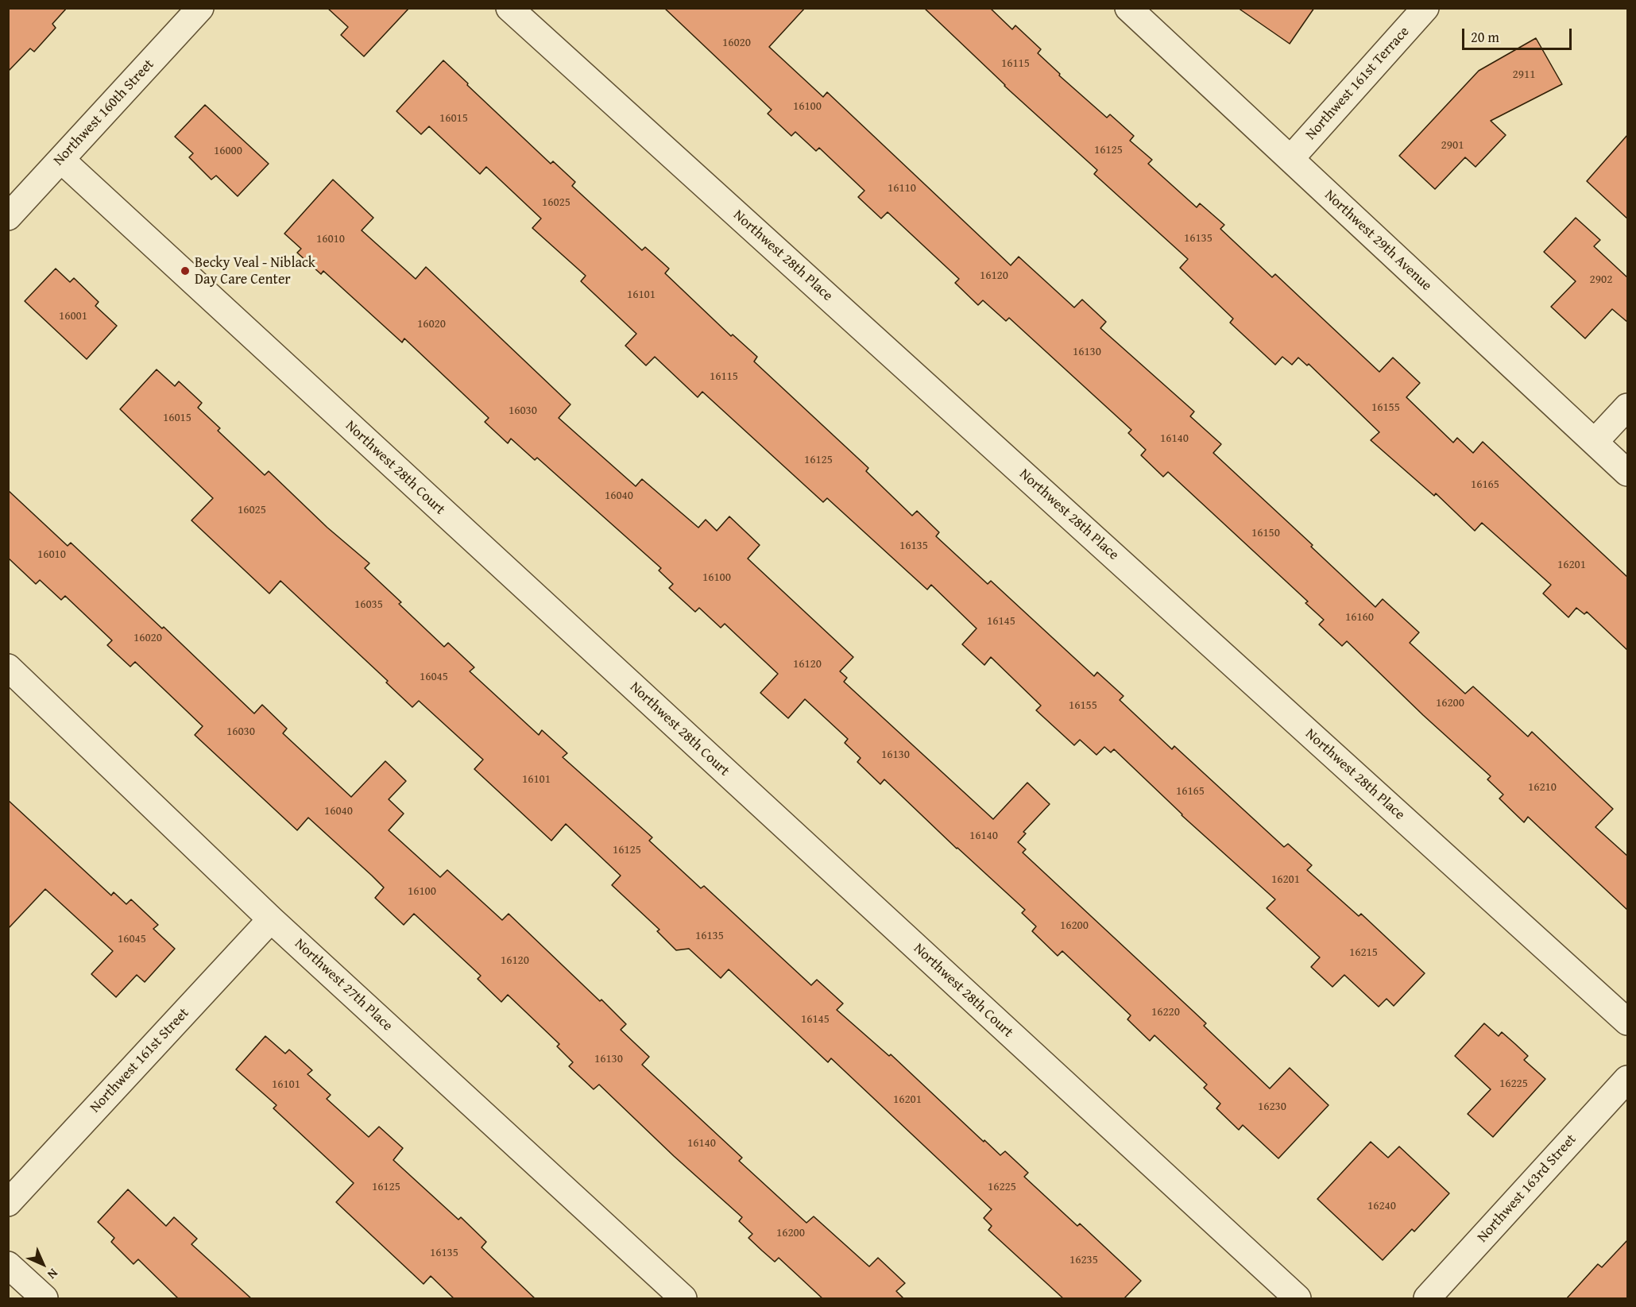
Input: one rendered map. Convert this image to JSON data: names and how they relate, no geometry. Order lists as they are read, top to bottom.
{
  "streets": {
    "street": [
      "Northwest 161st Terrace",
      "Northwest 160th Street",
      "Northwest 29th Avenue",
      "Northwest 28th Place",
      "Northwest 28th Court",
      "Northwest 27th Place",
      "Northwest 161st Street",
      "Northwest 163rd Street"
    ]
  },
  "crossings": [
    ["Northwest 161st Terrace", "Northwest 29th Avenue"],
    ["Northwest 160th Street", "Northwest 28th Court"],
    ["Northwest 27th Place", "Northwest 161st Street"]
  ],
  "places": ["Becky Veal - Niblack Day Care Center"],
  "house_numbers": [
    "16020",
    "16115",
    "2911",
    "16100",
    "16015",
    "2901",
    "16125",
    "16000",
    "16110",
    "16025",
    "16135",
    "16010",
    "16120",
    "2902",
    "16101",
    "16001",
    "16020",
    "16130",
    "16115",
    "16155",
    "16030",
    "16015",
    "16140",
    "16125",
    "16165",
    "16040",
    "16025",
    "16150",
    "16135",
    "16010",
    "16201",
    "16100",
    "16035",
    "16160",
    "16145",
    "16020",
    "16120",
    "16045",
    "16200",
    "16155",
    "16030",
    "16130",
    "16101",
    "16210",
    "16165",
    "16040",
    "16140",
    "16125",
    "16201",
    "16100",
    "16200",
    "16135",
    "16045",
    "16215",
    "16120",
    "16220",
    "16145",
    "16130",
    "16225",
    "16101",
    "16201",
    "16230",
    "16140",
    "16125",
    "16225",
    "16240",
    "16200",
    "16135",
    "16235"
  ],
  "scale_bar": "20 m",
  "north": "bottom right"
}
